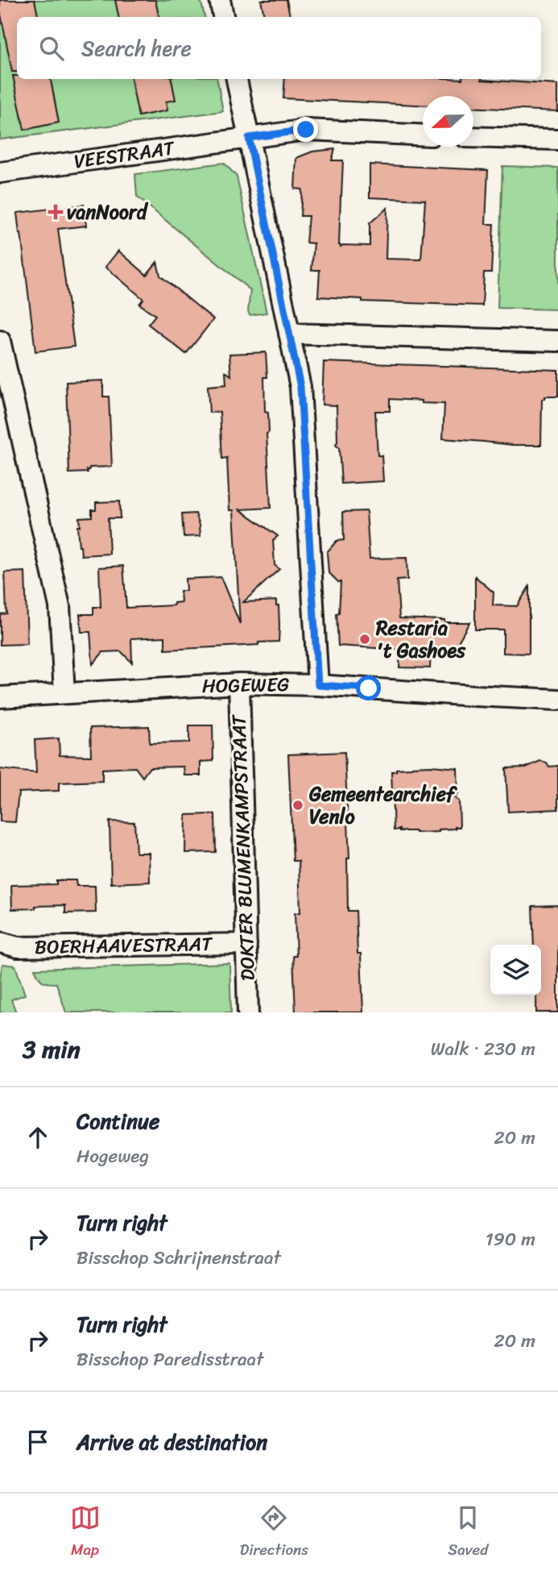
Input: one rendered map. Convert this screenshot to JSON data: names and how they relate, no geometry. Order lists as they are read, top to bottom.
{
  "streets": {
    "street": [
      "VEESTRAAT",
      "HOGEWEG",
      "DOKTER BLUMENKAMPSTRAAT",
      "BOERHAAVESTRAAT"
    ]
  },
  "crossings": [
    ["HOGEWEG", "DOKTER BLUMENKAMPSTRAAT"],
    ["DOKTER BLUMENKAMPSTRAAT", "BOERHAAVESTRAAT"]
  ],
  "places": {
    "health": ["vanNoord"],
    "other": ["Restaria 't Gashoes", "Gemeentearchief Venlo"]
  },
  "north": "left",
  "page": {
    "search": "Search here",
    "heading": ["3 min", "Walk · 230 m"],
    "list": [
      ["Continue", "Hogeweg", "20 m"],
      ["Turn right", "Bisschop Schrijnenstraat", "190 m"],
      ["Turn right", "Bisschop Paredisstraat", "20 m"],
      "Arrive at destination"
    ],
    "nav": ["Map", "Directions", "Saved"]
  }
}
